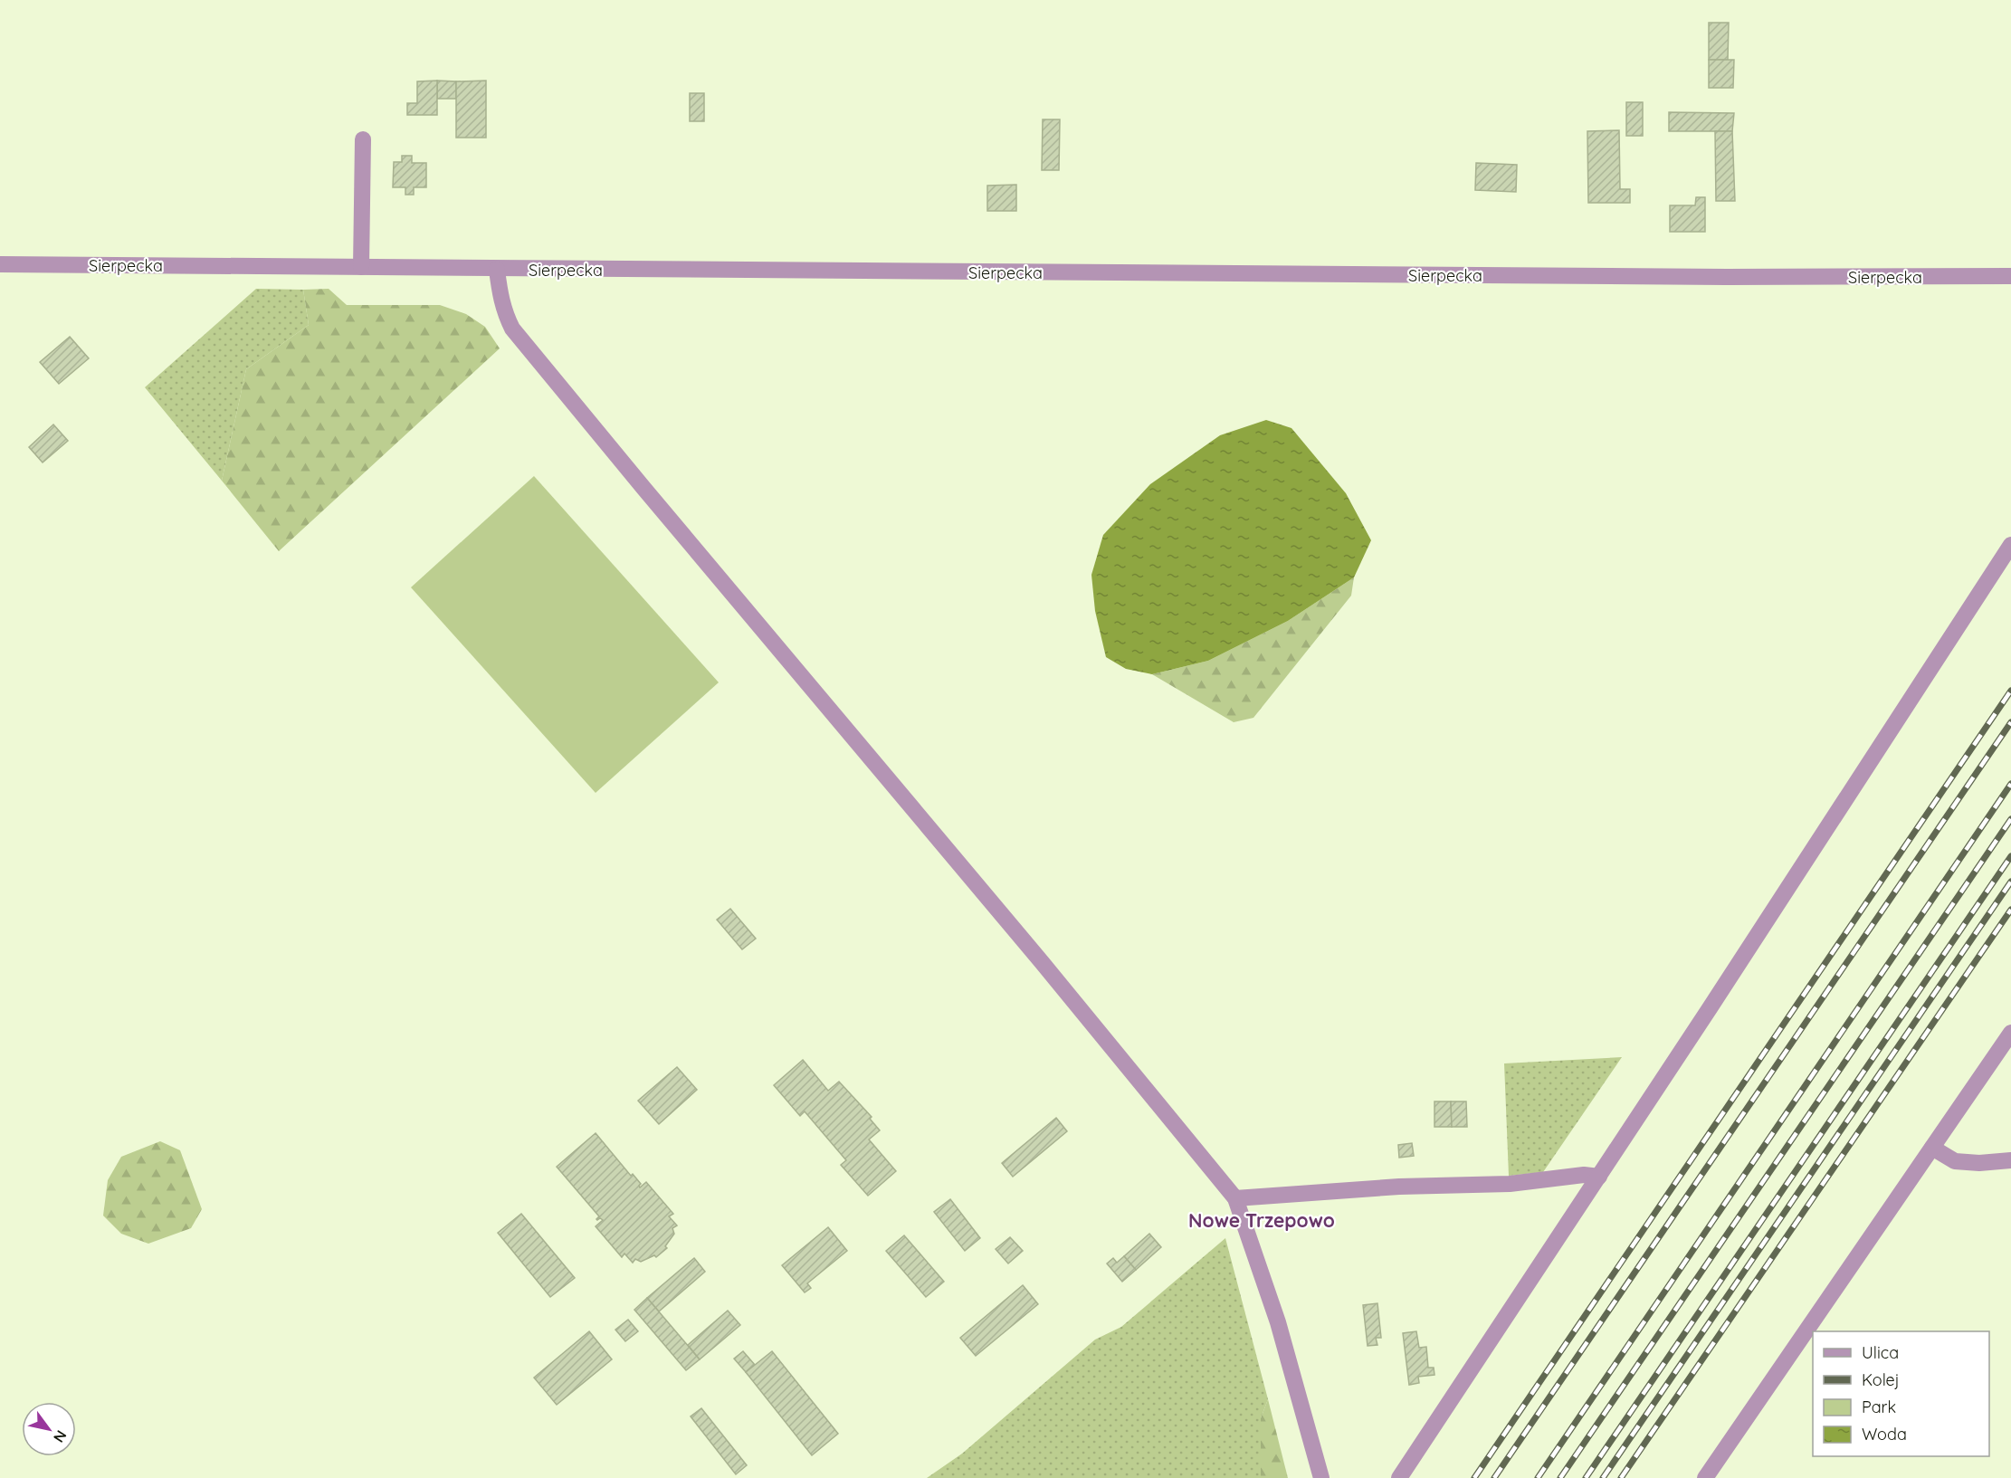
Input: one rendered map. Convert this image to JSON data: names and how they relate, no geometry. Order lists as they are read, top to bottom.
{
  "streets": {
    "street": ["Sierpecka"]
  },
  "districts": ["Nowe Trzepowo"],
  "legend": [
    "Ulica",
    "Kolej",
    "Park",
    "Woda"
  ],
  "north": "bottom right"
}
